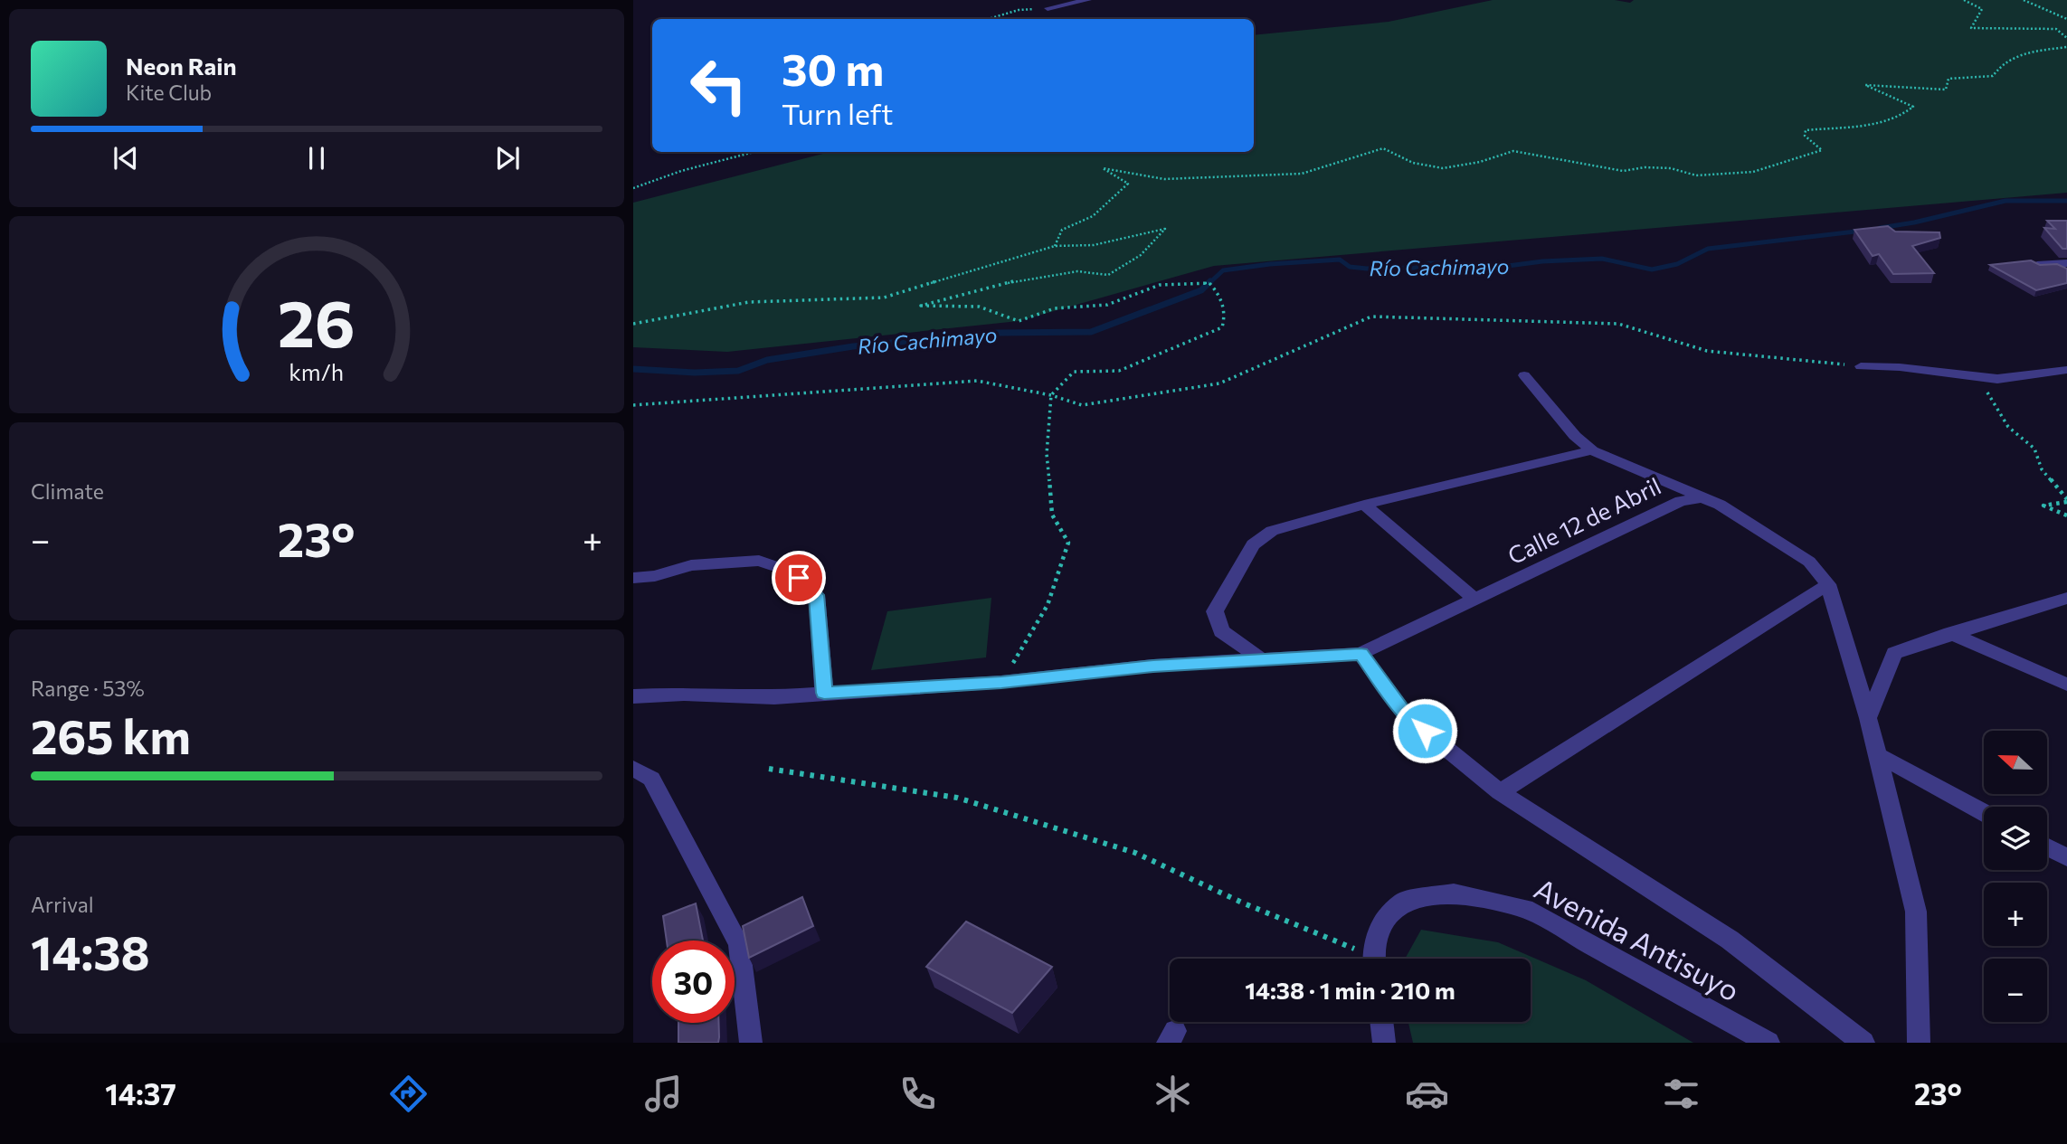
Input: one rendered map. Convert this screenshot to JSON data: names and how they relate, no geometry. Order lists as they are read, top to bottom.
{
  "streets": {
    "street": ["Calle 12 de Abril", "Avenida Antisuyo"]
  },
  "water": ["Río Cachimayo"],
  "north": "left",
  "page": {
    "turn": ["30 m", "Turn left"],
    "song": ["Neon Rain", "Kite Club"],
    "tile": [
      "Climate",
      ["Range · 53%", "265 km"],
      ["Arrival", "14:38"]
    ],
    "heat": ["−", "23°", "+"],
    "map_buttons": ["+", "−"],
    "limit": "30",
    "trip": "14:38 · 1 min · 210 m",
    "tabs": ["14:37", "23°"],
    "gauge": ["26", "km/h"]
  }
}
